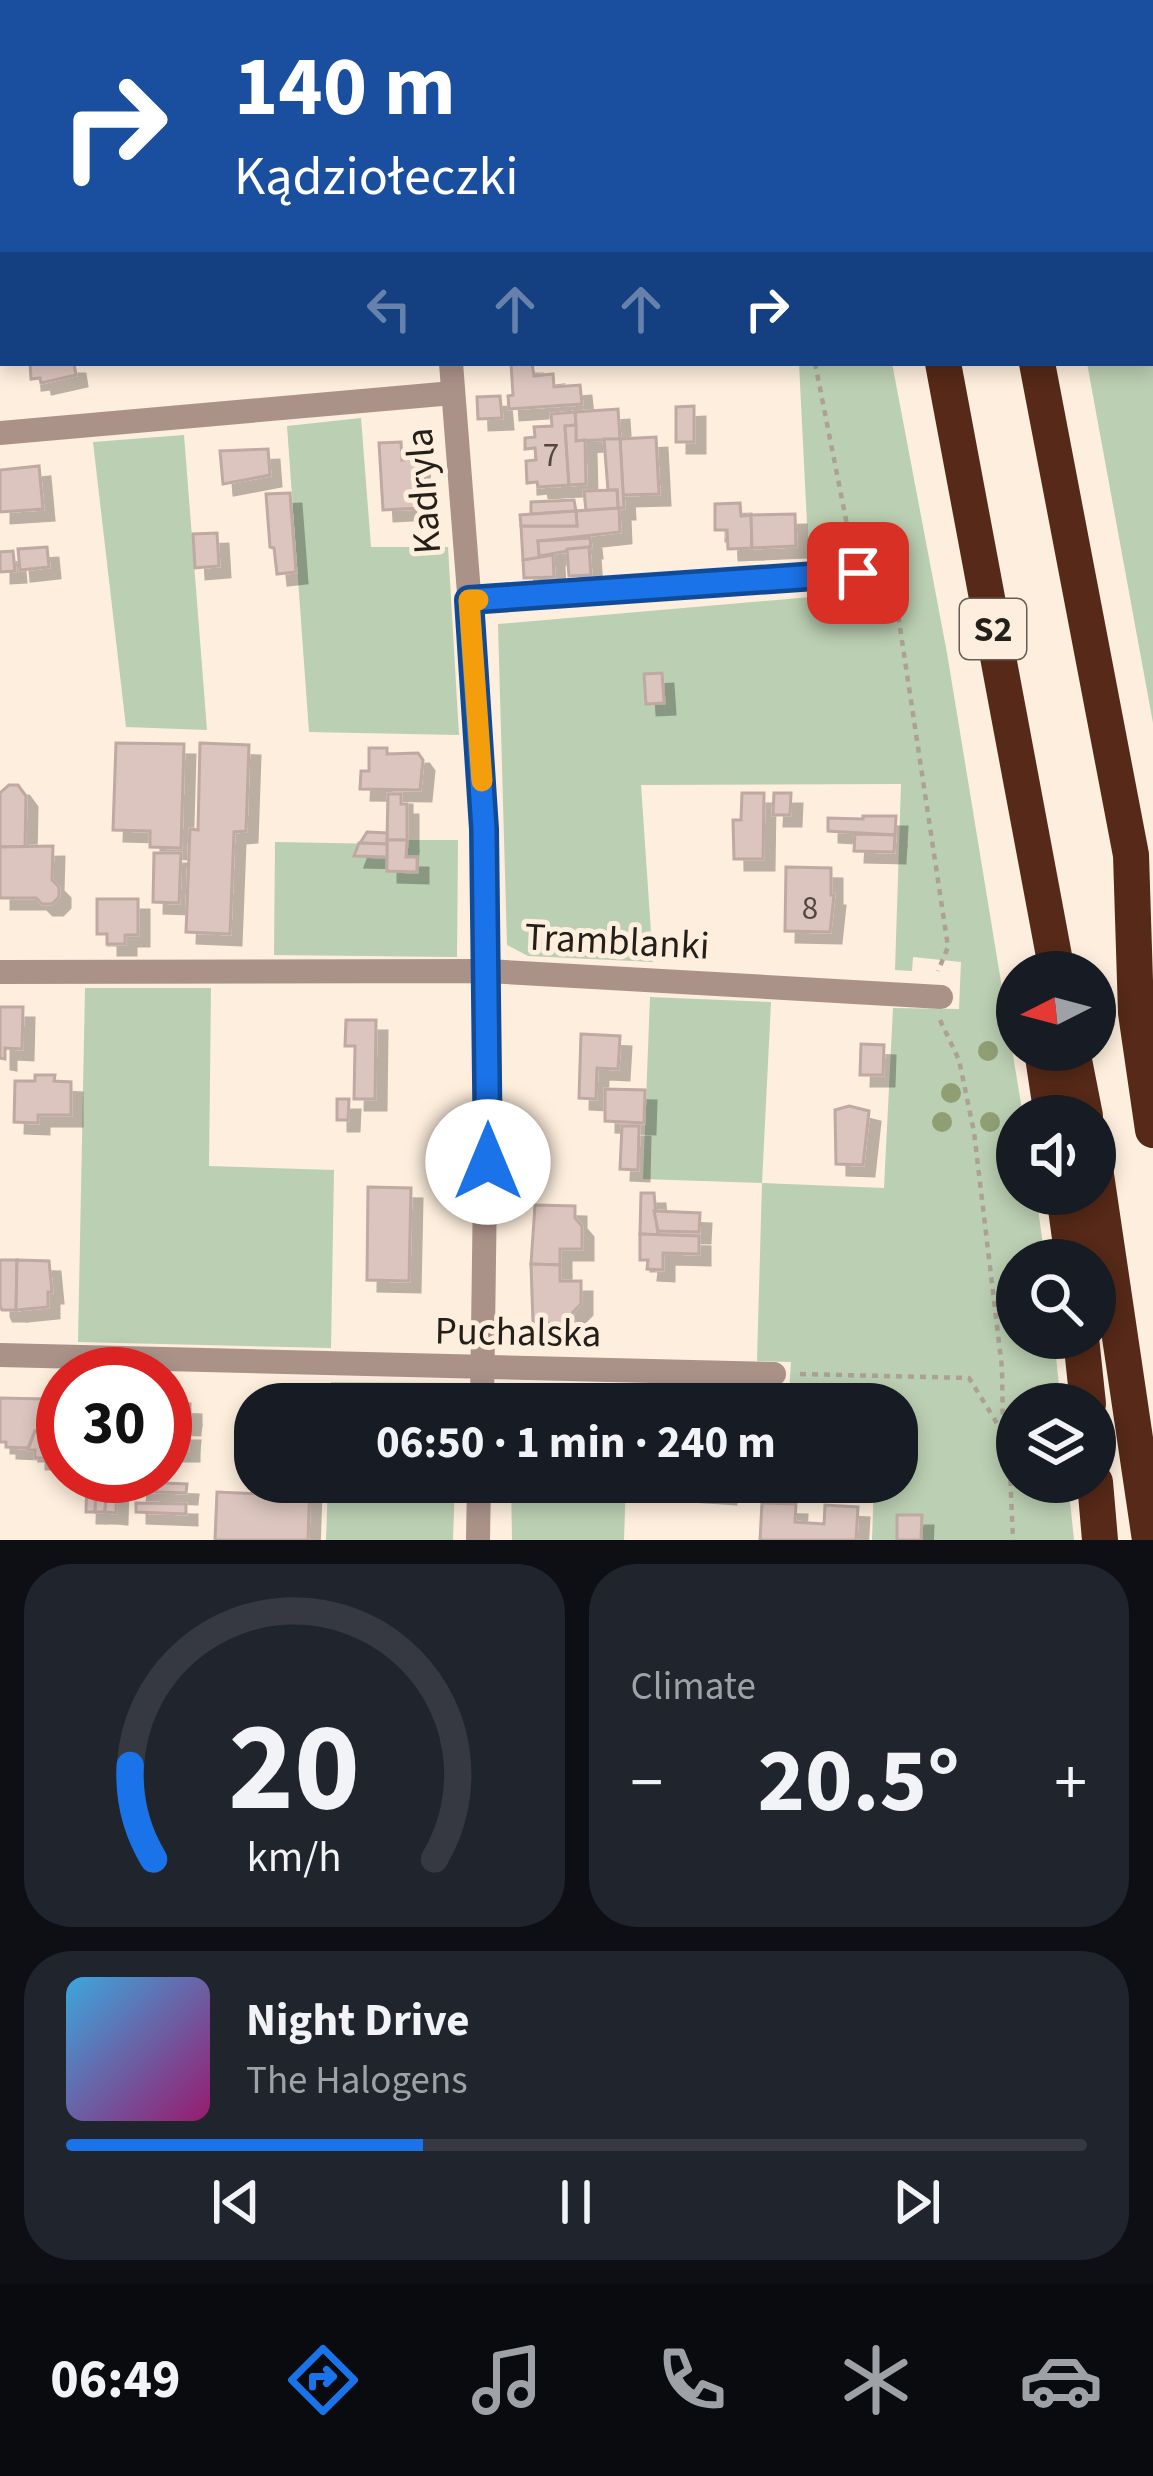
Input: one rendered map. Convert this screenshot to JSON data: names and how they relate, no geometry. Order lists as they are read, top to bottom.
{
  "streets": {
    "highway": ["S2"],
    "street": ["Kadryla", "Tramblanki", "Puchalska"]
  },
  "crossings": [
    ["Kadryla", "Tramblanki"],
    ["Kadryla", "Puchalska"]
  ],
  "house_numbers": ["7", "8"],
  "north": "left",
  "page": {
    "turn": ["140 m", "Kądziołeczki"],
    "limit": "30",
    "trip": "06:50 · 1 min · 240 m",
    "tile": "Climate",
    "heat": ["−", "20.5°", "+"],
    "song": ["Night Drive", "The Halogens"],
    "tabs": "06:49",
    "gauge": ["20", "km/h"]
  }
}
